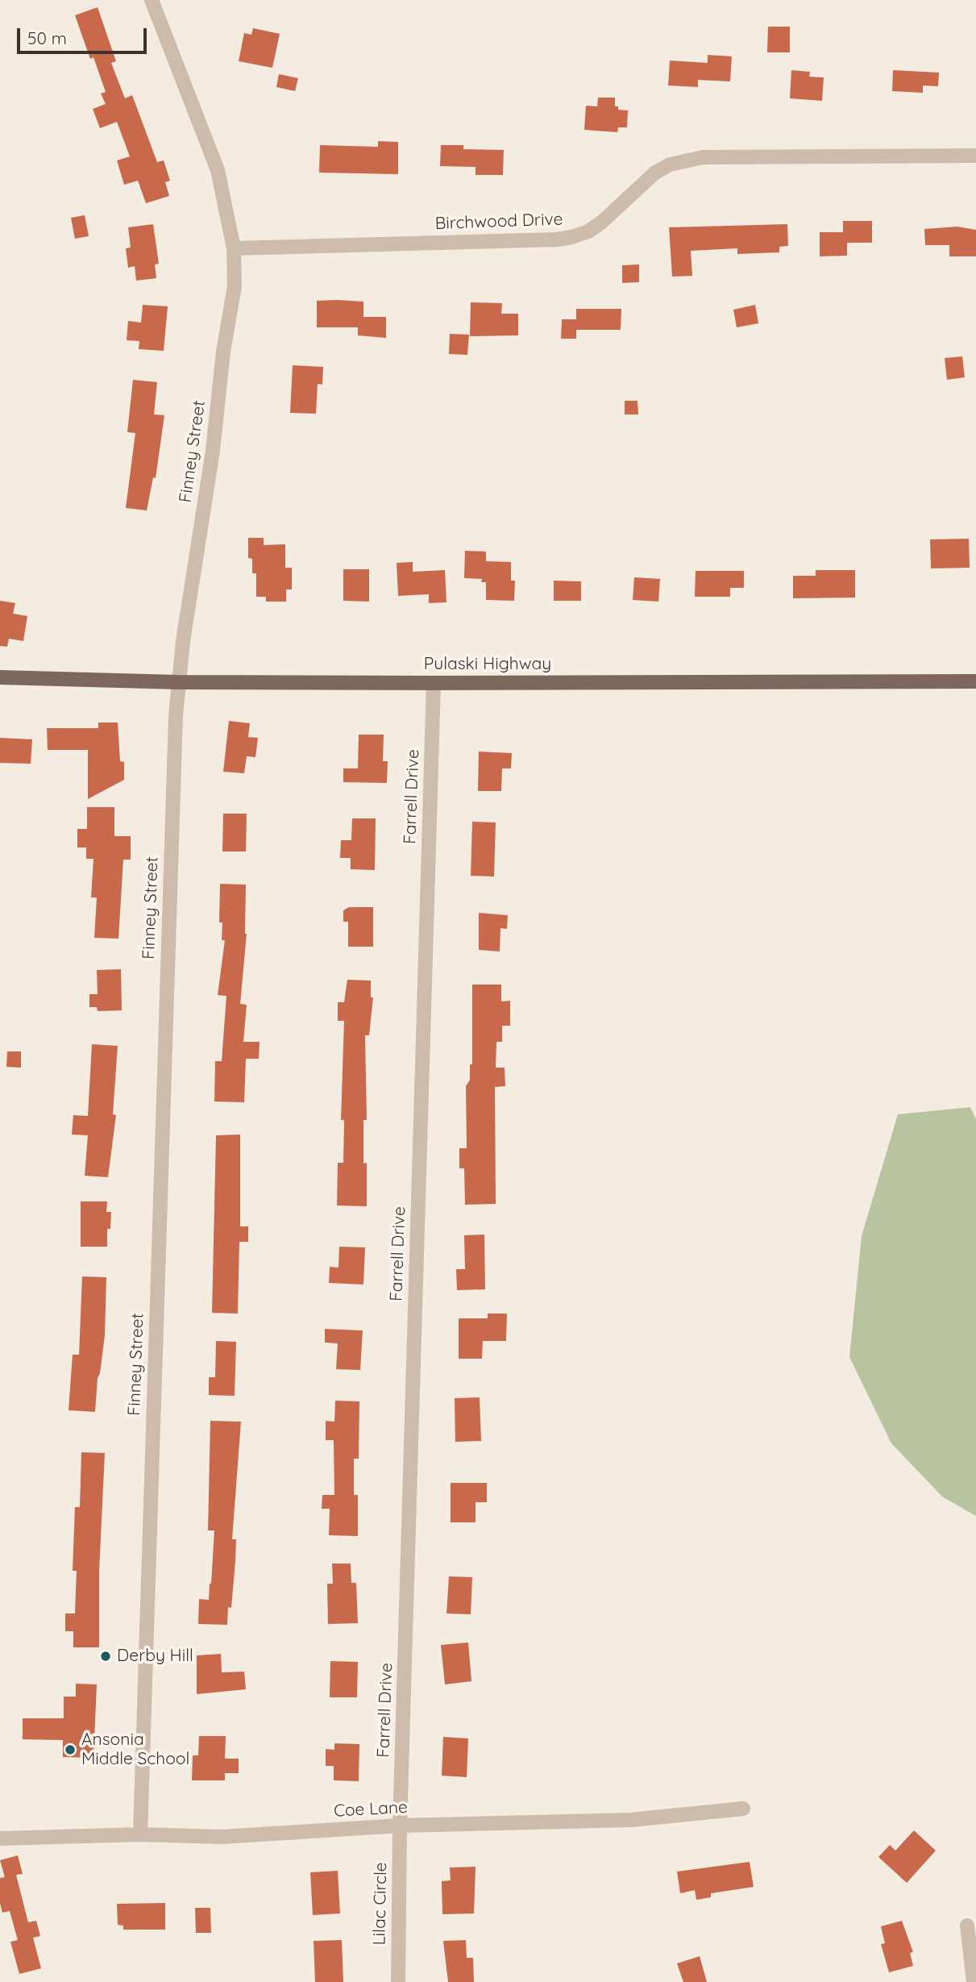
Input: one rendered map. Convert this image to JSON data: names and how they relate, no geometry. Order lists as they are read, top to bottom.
{
  "streets": {
    "main road": ["Pulaski Highway"],
    "street": [
      "Birchwood Drive",
      "Finney Street",
      "Farrell Drive",
      "Coe Lane",
      "Lilac Circle"
    ]
  },
  "crossings": [
    ["Birchwood Drive", "Finney Street"],
    ["Finney Street", "Pulaski Highway"],
    ["Finney Street", "Coe Lane"],
    ["Pulaski Highway", "Farrell Drive"],
    ["Farrell Drive", "Coe Lane"],
    ["Farrell Drive", "Lilac Circle"],
    ["Coe Lane", "Lilac Circle"]
  ],
  "places": ["Derby Hill", "Ansonia Middle School"],
  "scale_bar": "50 m"
}
